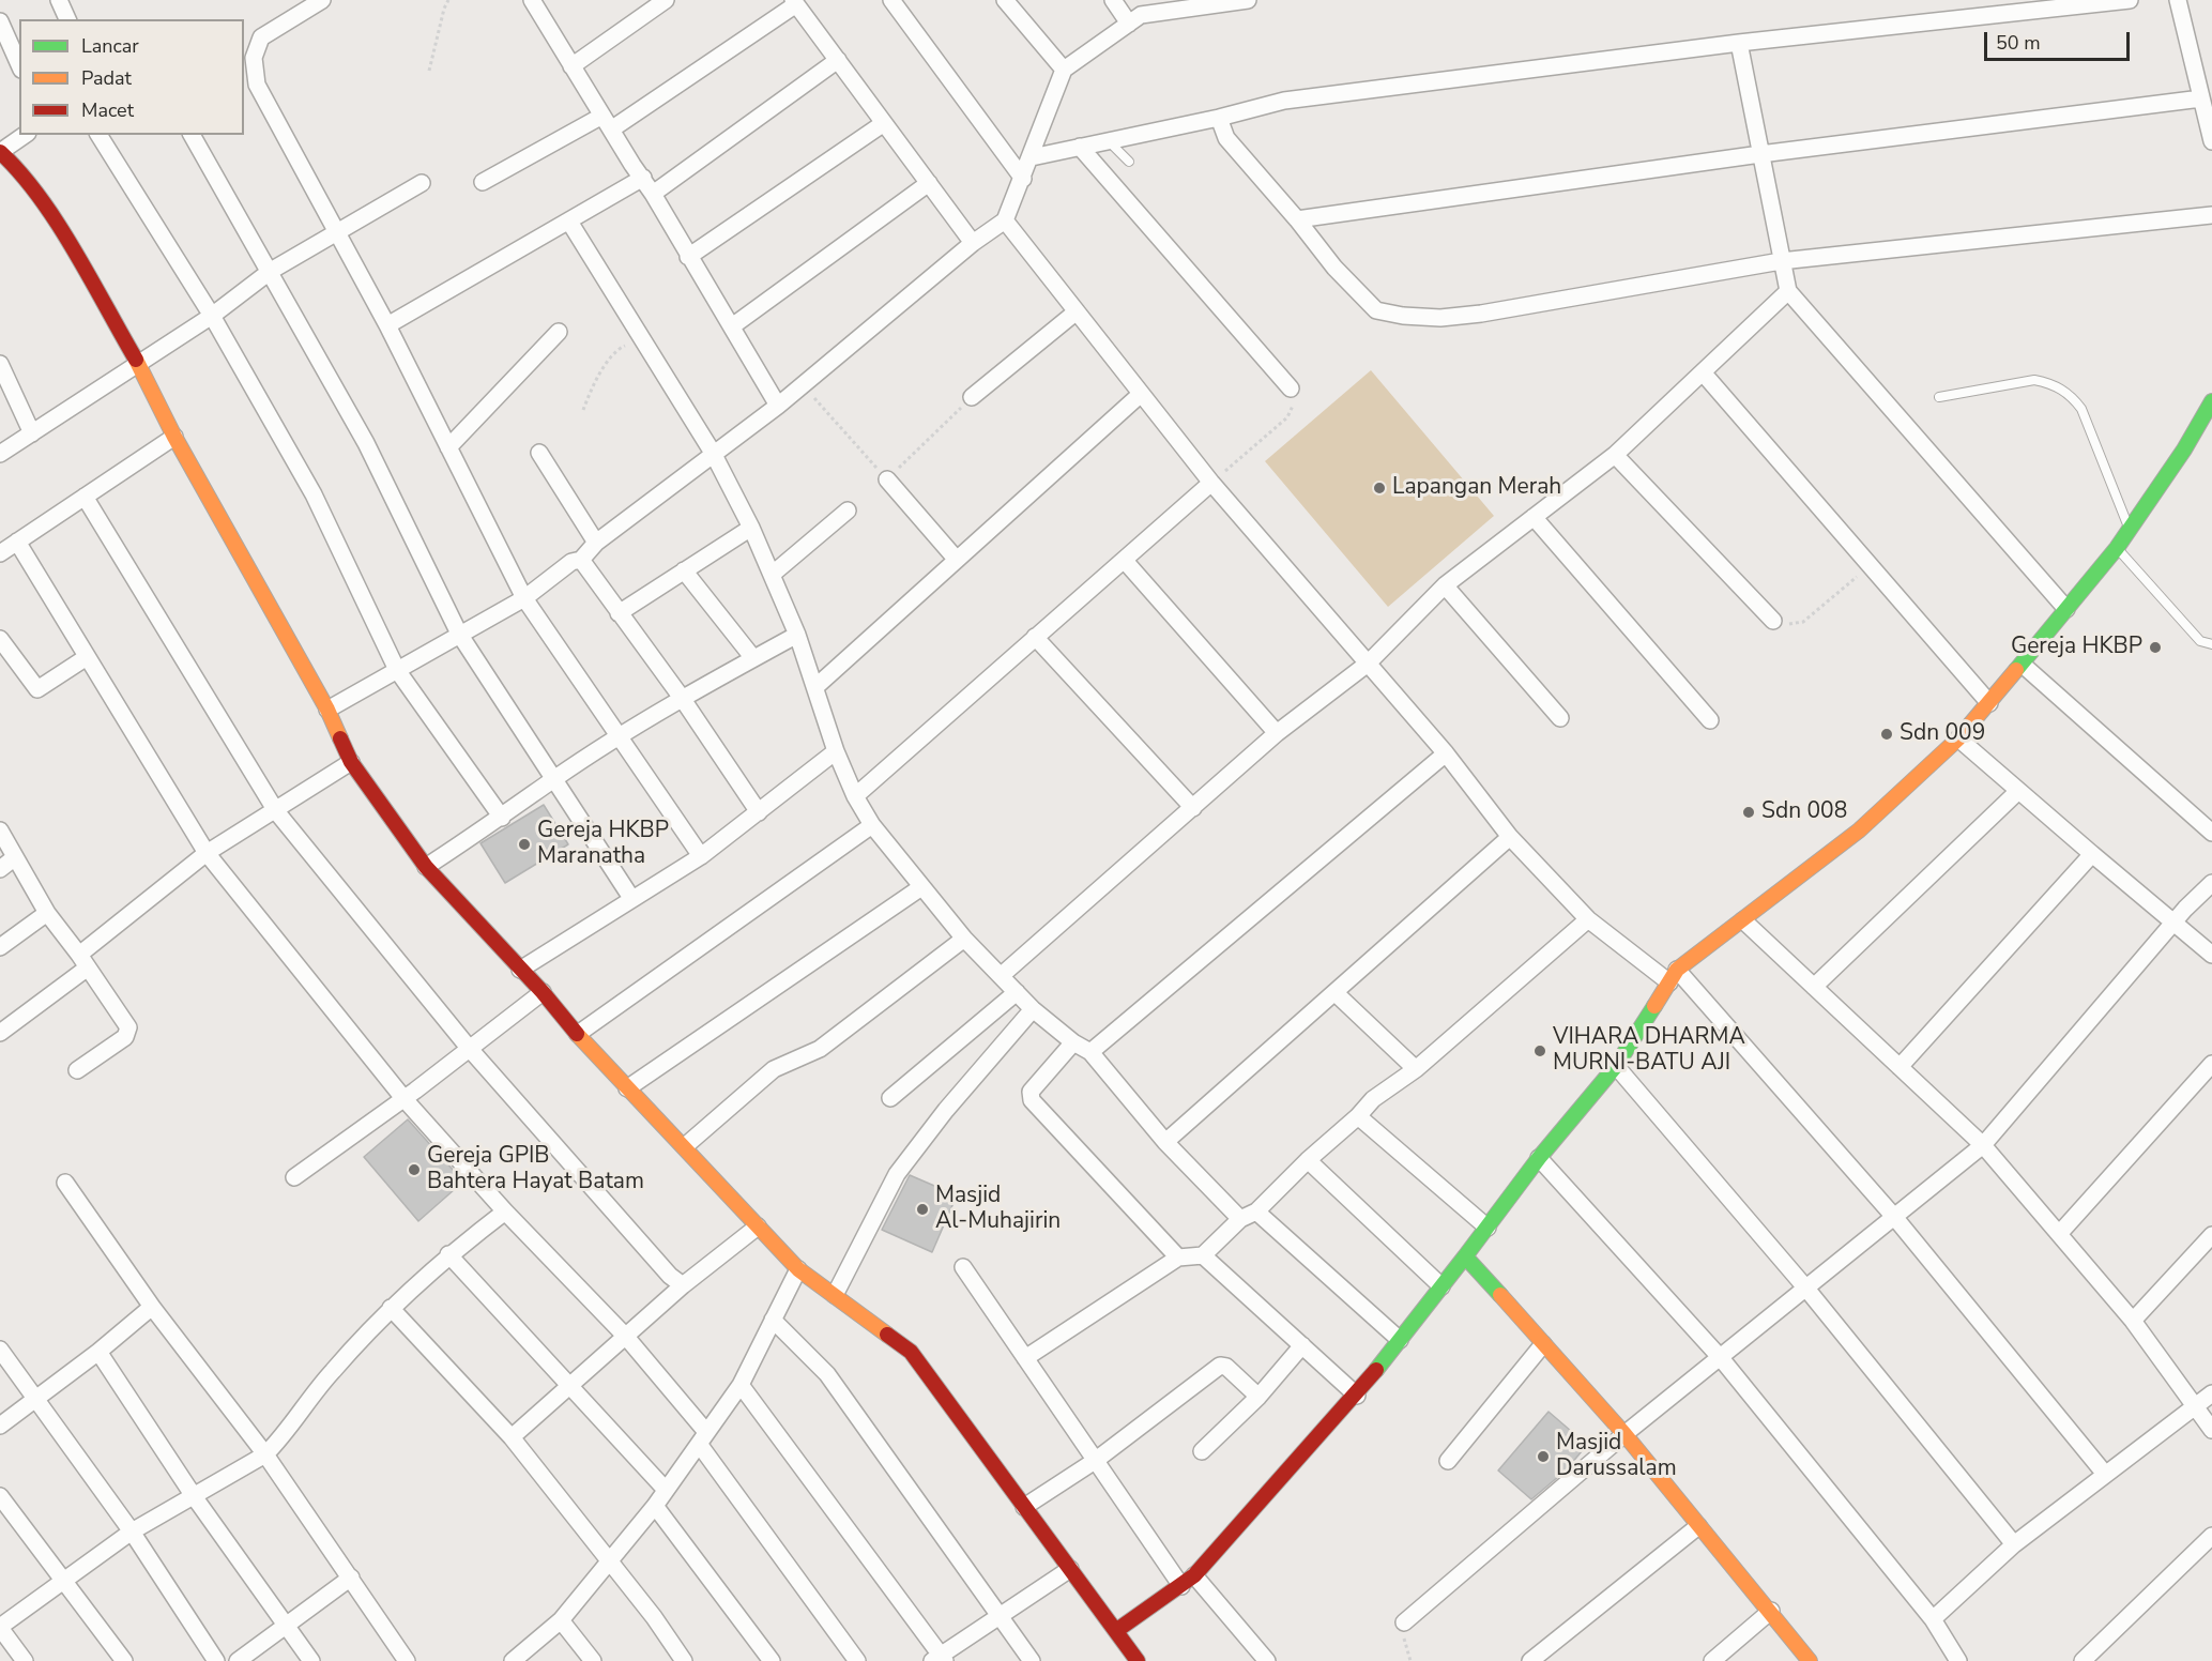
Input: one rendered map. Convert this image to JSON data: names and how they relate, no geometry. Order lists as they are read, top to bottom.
{
  "places": [
    "Lapangan Merah",
    "Gereja HKBP",
    "Sdn 009",
    "Sdn 008",
    "Gereja HKBP Maranatha",
    "VIHARA DHARMA MURNI-BATU AJI",
    "Gereja GPIB Bahtera Hayat Batam",
    "Masjid Al-Muhajirin",
    "Masjid Darussalam"
  ],
  "legend": ["Lancar", "Padat", "Macet"],
  "scale_bar": "50 m"
}
